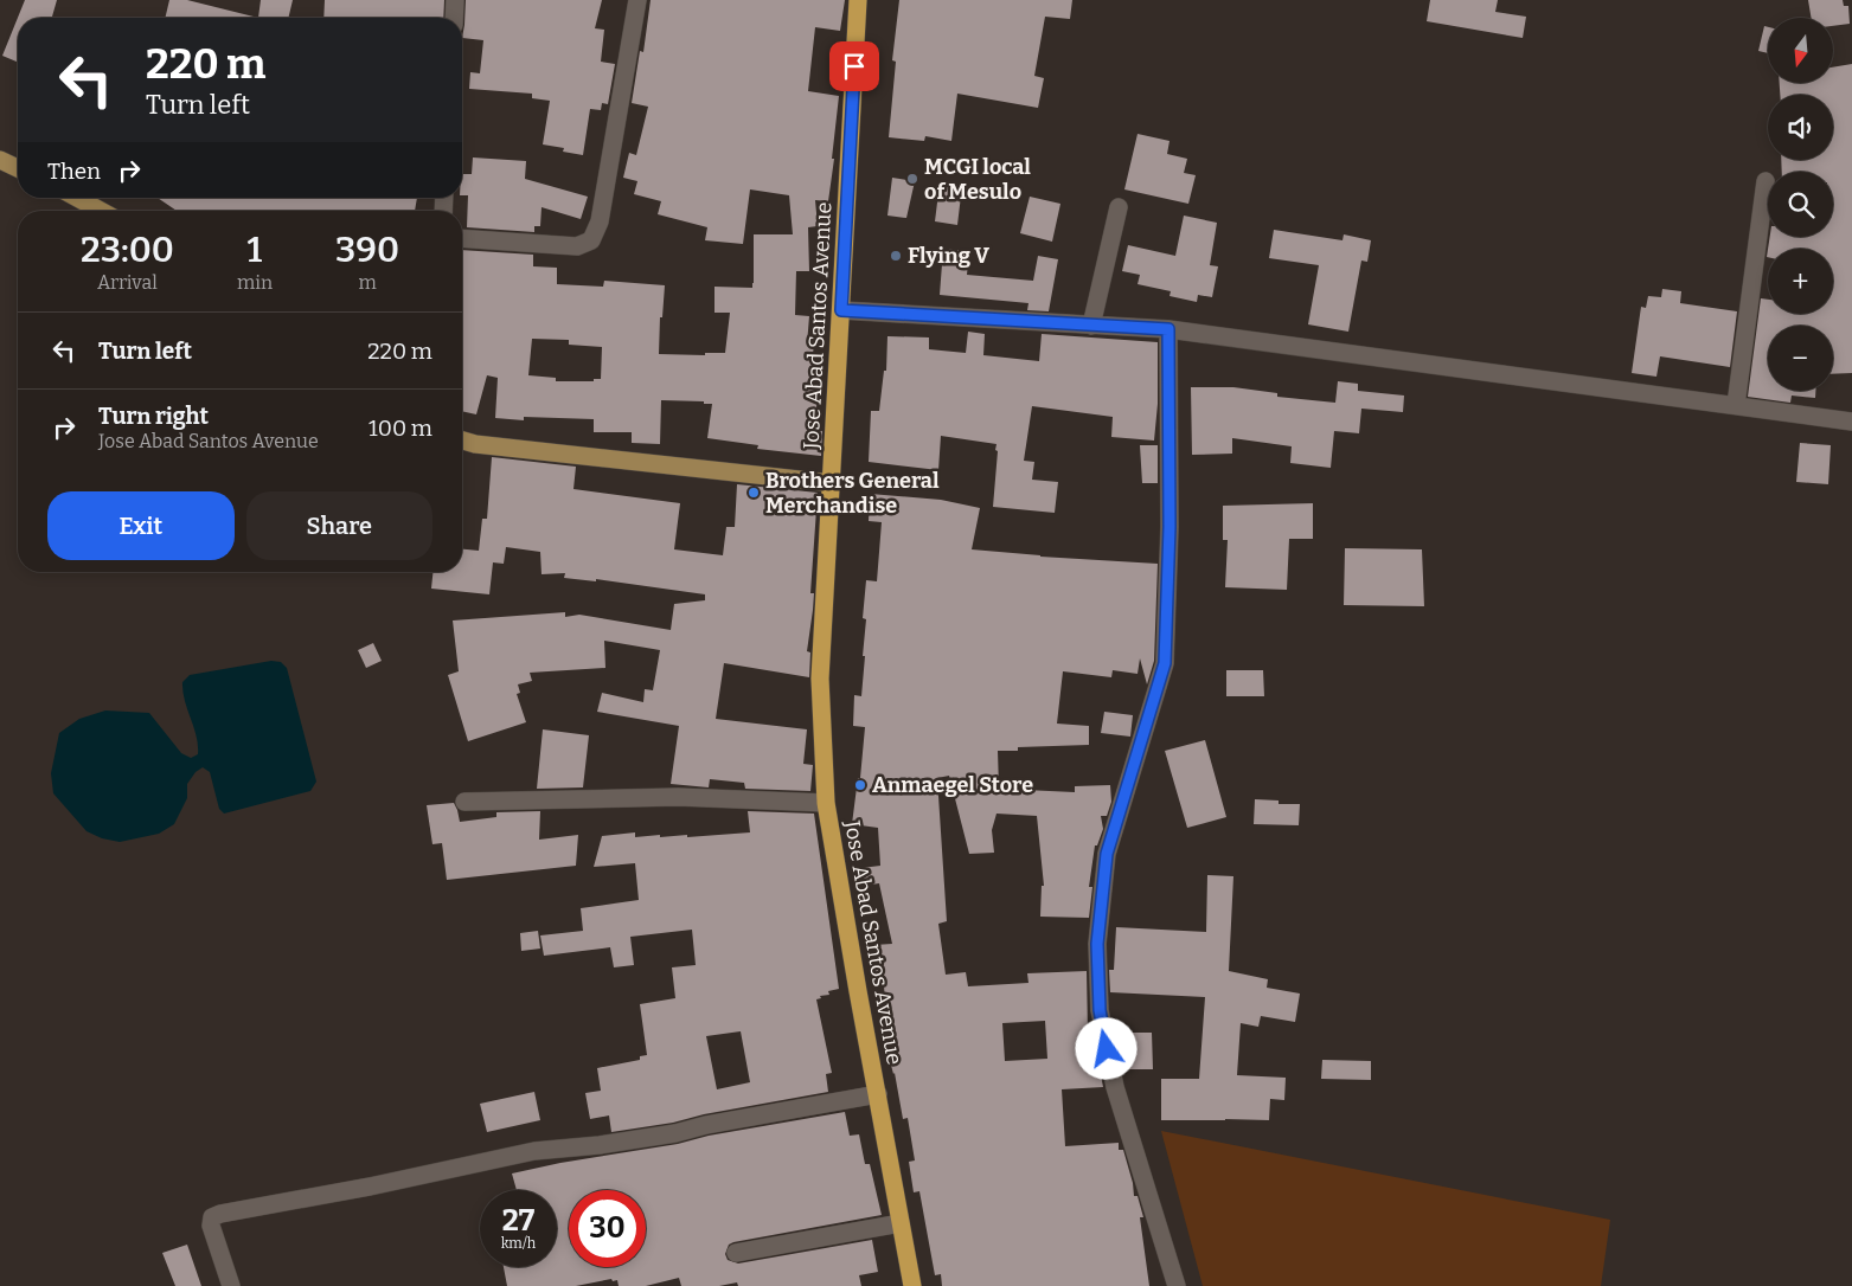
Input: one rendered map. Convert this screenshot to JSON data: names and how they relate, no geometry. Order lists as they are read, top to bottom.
{
  "streets": {
    "highway": ["Jose Abad Santos Avenue"]
  },
  "places": [
    "MCGI local of Mesulo",
    "Flying V",
    "Brothers General Merchandise",
    "Anmaegel Store"
  ],
  "north": "bottom",
  "page": {
    "map_buttons": ["+", "−"],
    "turn": ["220 m", "Turn left"],
    "then": "Then",
    "eta": [
      "23:00",
      "Arrival",
      "1",
      "min",
      "390",
      "m"
    ],
    "list": [
      {
        "name": "Turn left",
        "value": "220 m"
      },
      {
        "name": "Turn right",
        "note": "Jose Abad Santos Avenue",
        "value": "100 m"
      }
    ],
    "buttons": ["Exit", "Share"],
    "speed": "27 km/h",
    "limit": "30"
  }
}
